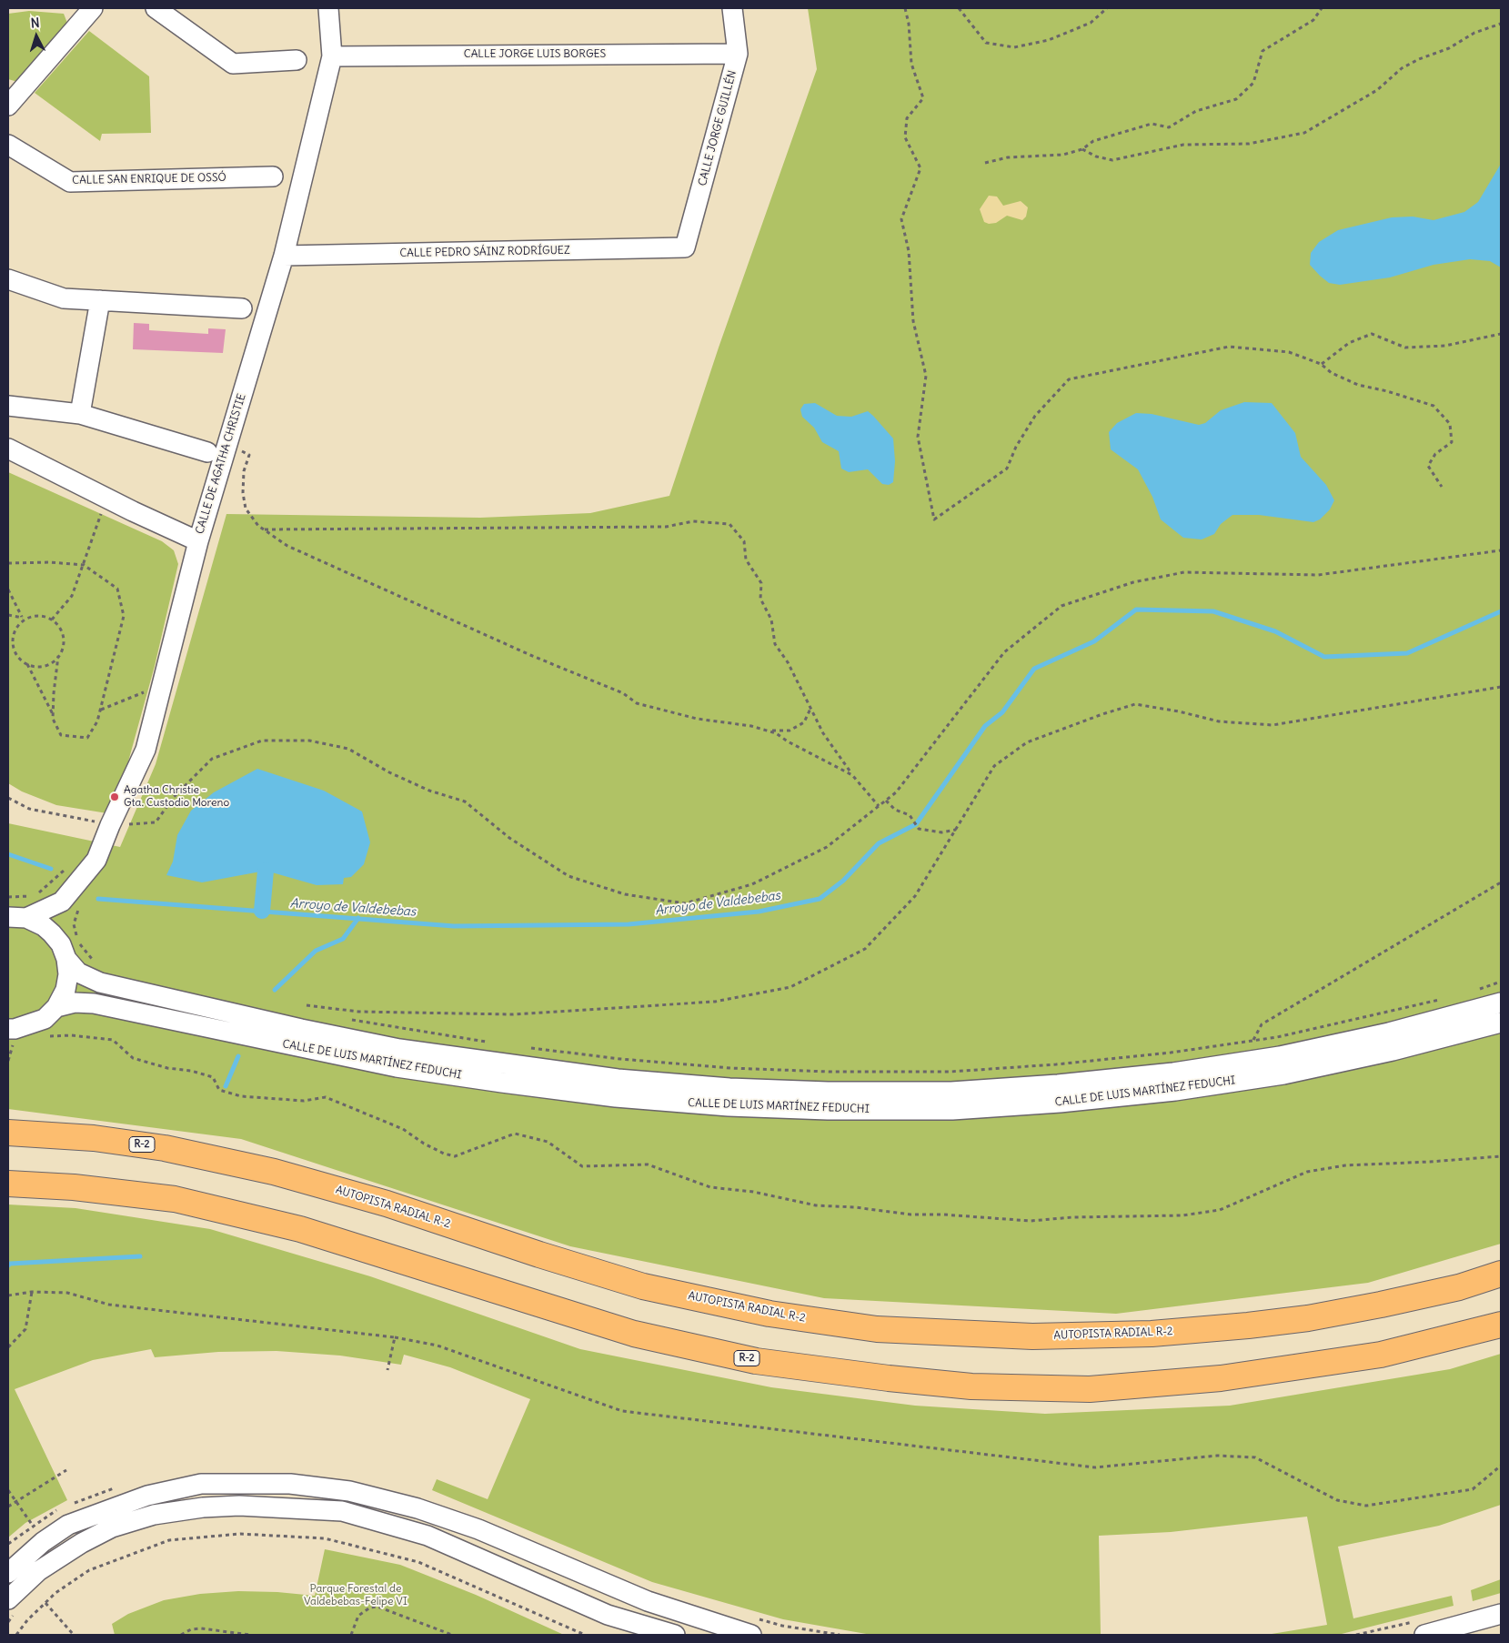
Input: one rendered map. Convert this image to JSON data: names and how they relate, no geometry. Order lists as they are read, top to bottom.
{
  "streets": {
    "highway": ["R-2", "AUTOPISTA RADIAL R-2"],
    "street": [
      "CALLE JORGE LUIS BORGES",
      "CALLE JORGE GUILLÉN",
      "CALLE SAN ENRIQUE DE OSSÓ",
      "CALLE PEDRO SÁINZ RODRÍGUEZ",
      "CALLE DE AGATHA CHRISTIE",
      "CALLE DE LUIS MARTÍNEZ FEDUCHI"
    ]
  },
  "crossings": [
    ["CALLE JORGE LUIS BORGES", "CALLE JORGE GUILLÉN"],
    ["CALLE JORGE LUIS BORGES", "CALLE DE AGATHA CHRISTIE"],
    ["CALLE JORGE GUILLÉN", "CALLE PEDRO SÁINZ RODRÍGUEZ"],
    ["CALLE PEDRO SÁINZ RODRÍGUEZ", "CALLE DE AGATHA CHRISTIE"],
    ["CALLE DE AGATHA CHRISTIE", "CALLE DE LUIS MARTÍNEZ FEDUCHI"]
  ],
  "water": ["Arroyo de Valdebebas"],
  "parks": ["Parque Forestal de Valdebebas-Felipe VI"],
  "places": ["Agatha Christie - Gta. Custodio Moreno"],
  "north": "top"
}
